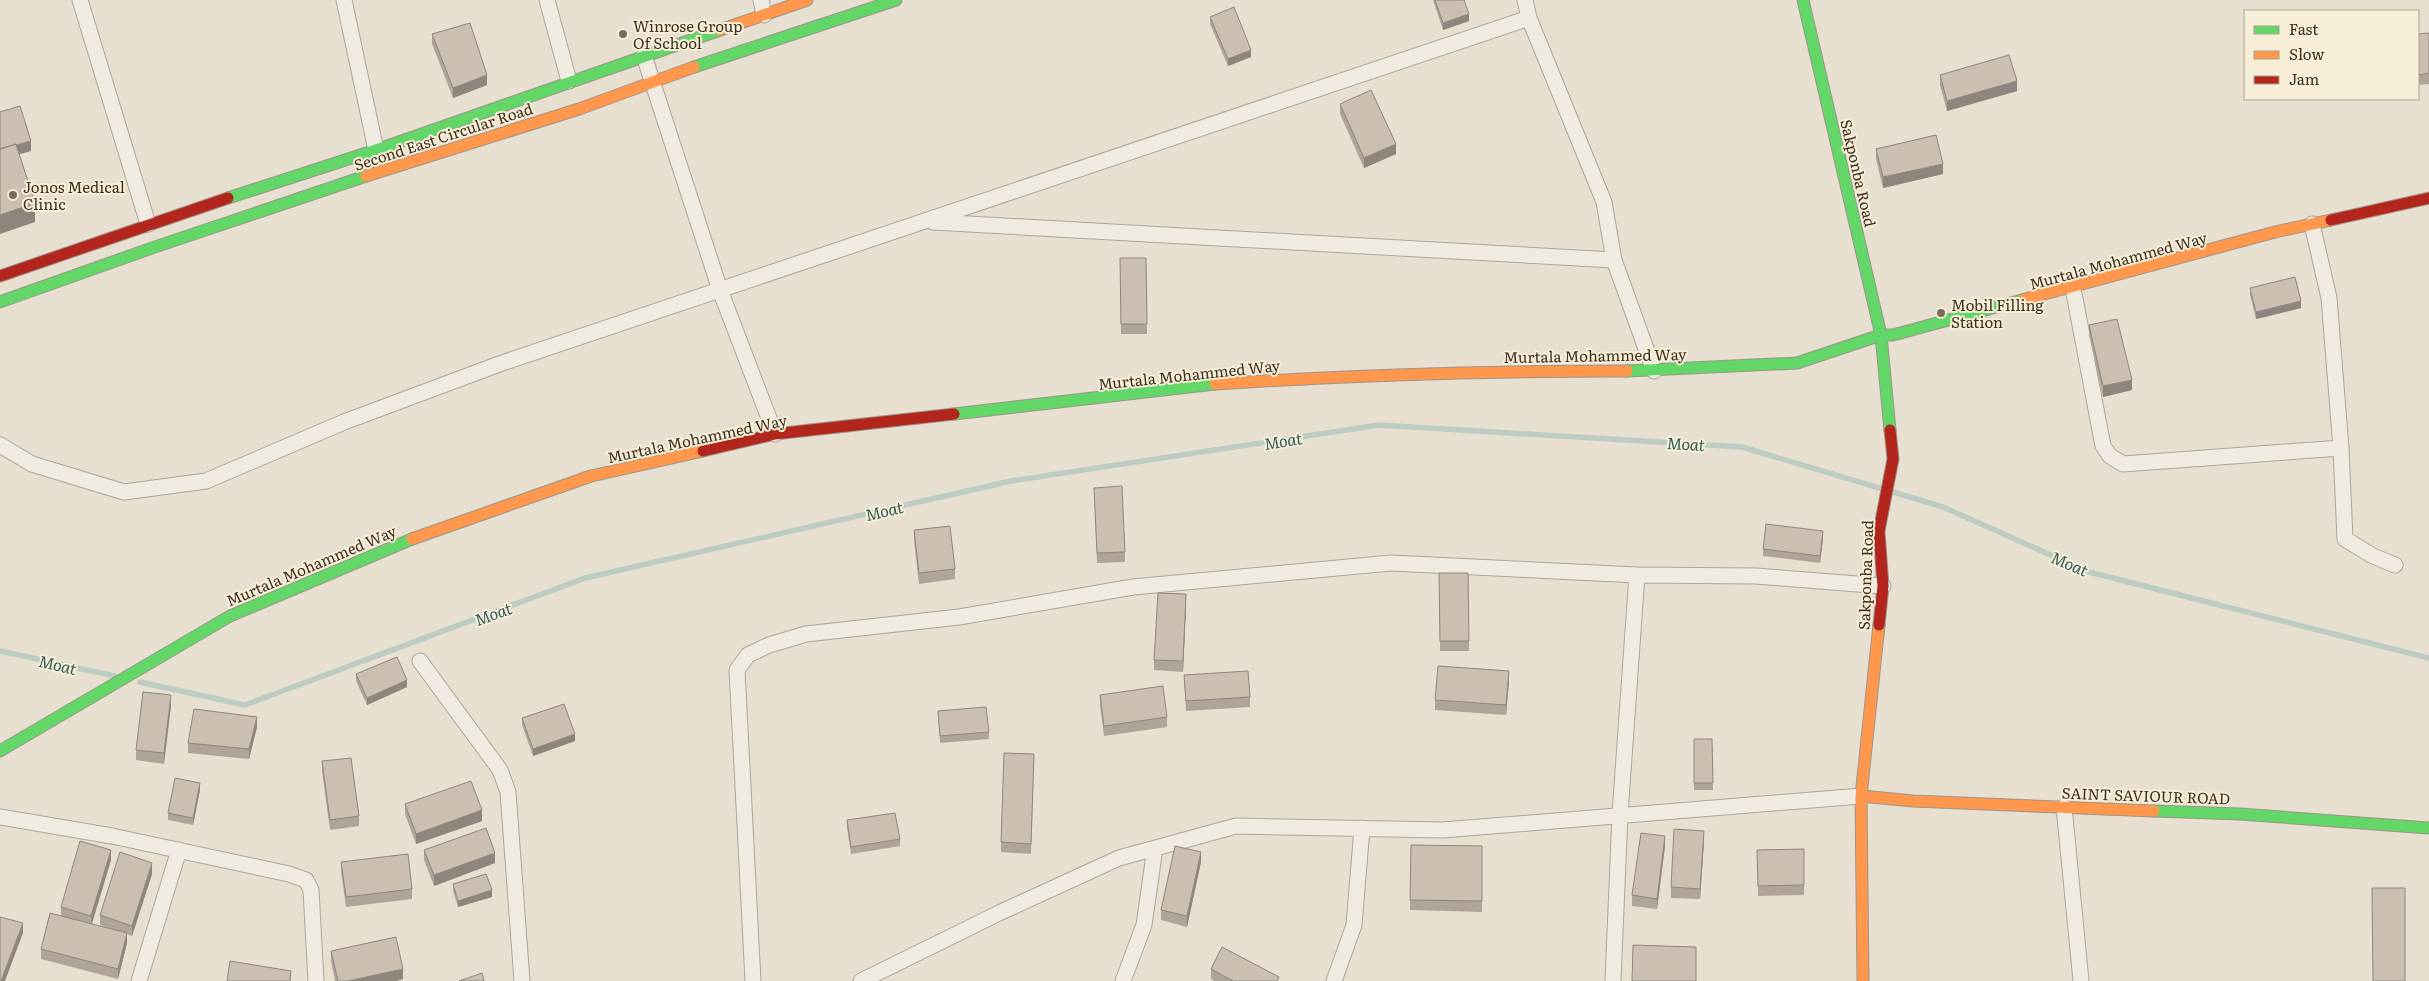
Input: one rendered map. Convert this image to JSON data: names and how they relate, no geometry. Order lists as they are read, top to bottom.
{
  "streets": {
    "street": [
      "Second East Circular Road",
      "Sakponba Road",
      "Murtala Mohammed Way",
      "SAINT SAVIOUR ROAD"
    ]
  },
  "crossings": [
    ["Sakponba Road", "Murtala Mohammed Way"],
    ["Sakponba Road", "SAINT SAVIOUR ROAD"]
  ],
  "water": ["Moat"],
  "places": ["Winrose Group Of School", "Jonos Medical Clinic", "Mobil Filling Station"],
  "legend": ["Fast", "Slow", "Jam"]
}
